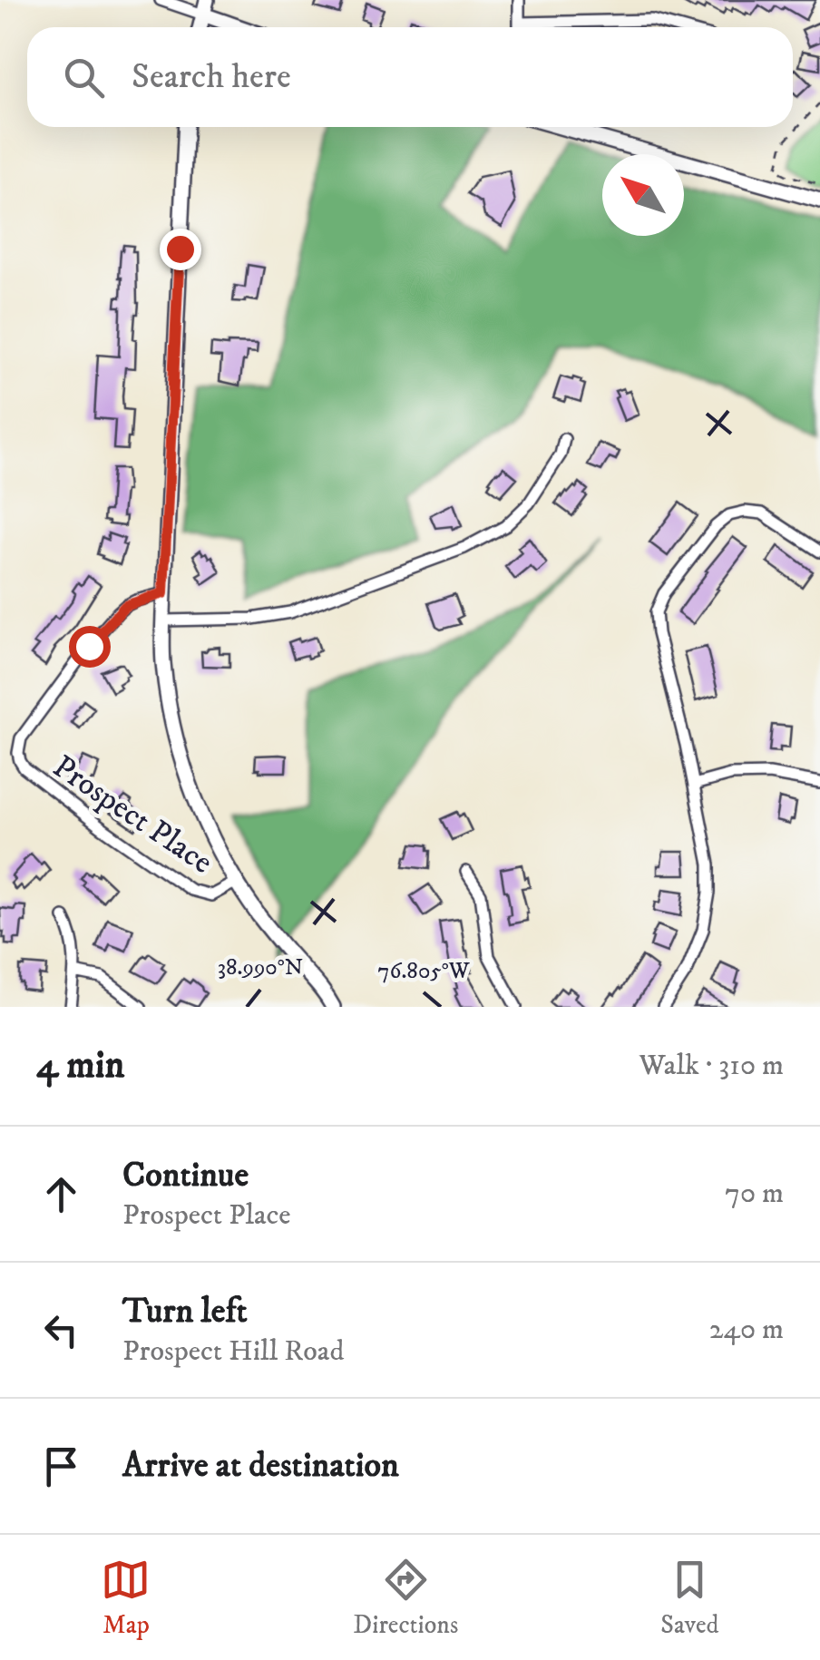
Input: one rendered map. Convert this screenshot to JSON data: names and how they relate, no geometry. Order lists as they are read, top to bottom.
{
  "streets": {
    "street": ["Prospect Place"]
  },
  "north": "top left",
  "page": {
    "search": "Search here",
    "heading": ["4 min", "Walk · 310 m"],
    "list": [
      ["Continue", "Prospect Place", "70 m"],
      ["Turn left", "Prospect Hill Road", "240 m"],
      "Arrive at destination"
    ],
    "nav": ["Map", "Directions", "Saved"]
  },
  "coordinates": ["38.990°N", "76.805°W"]
}
